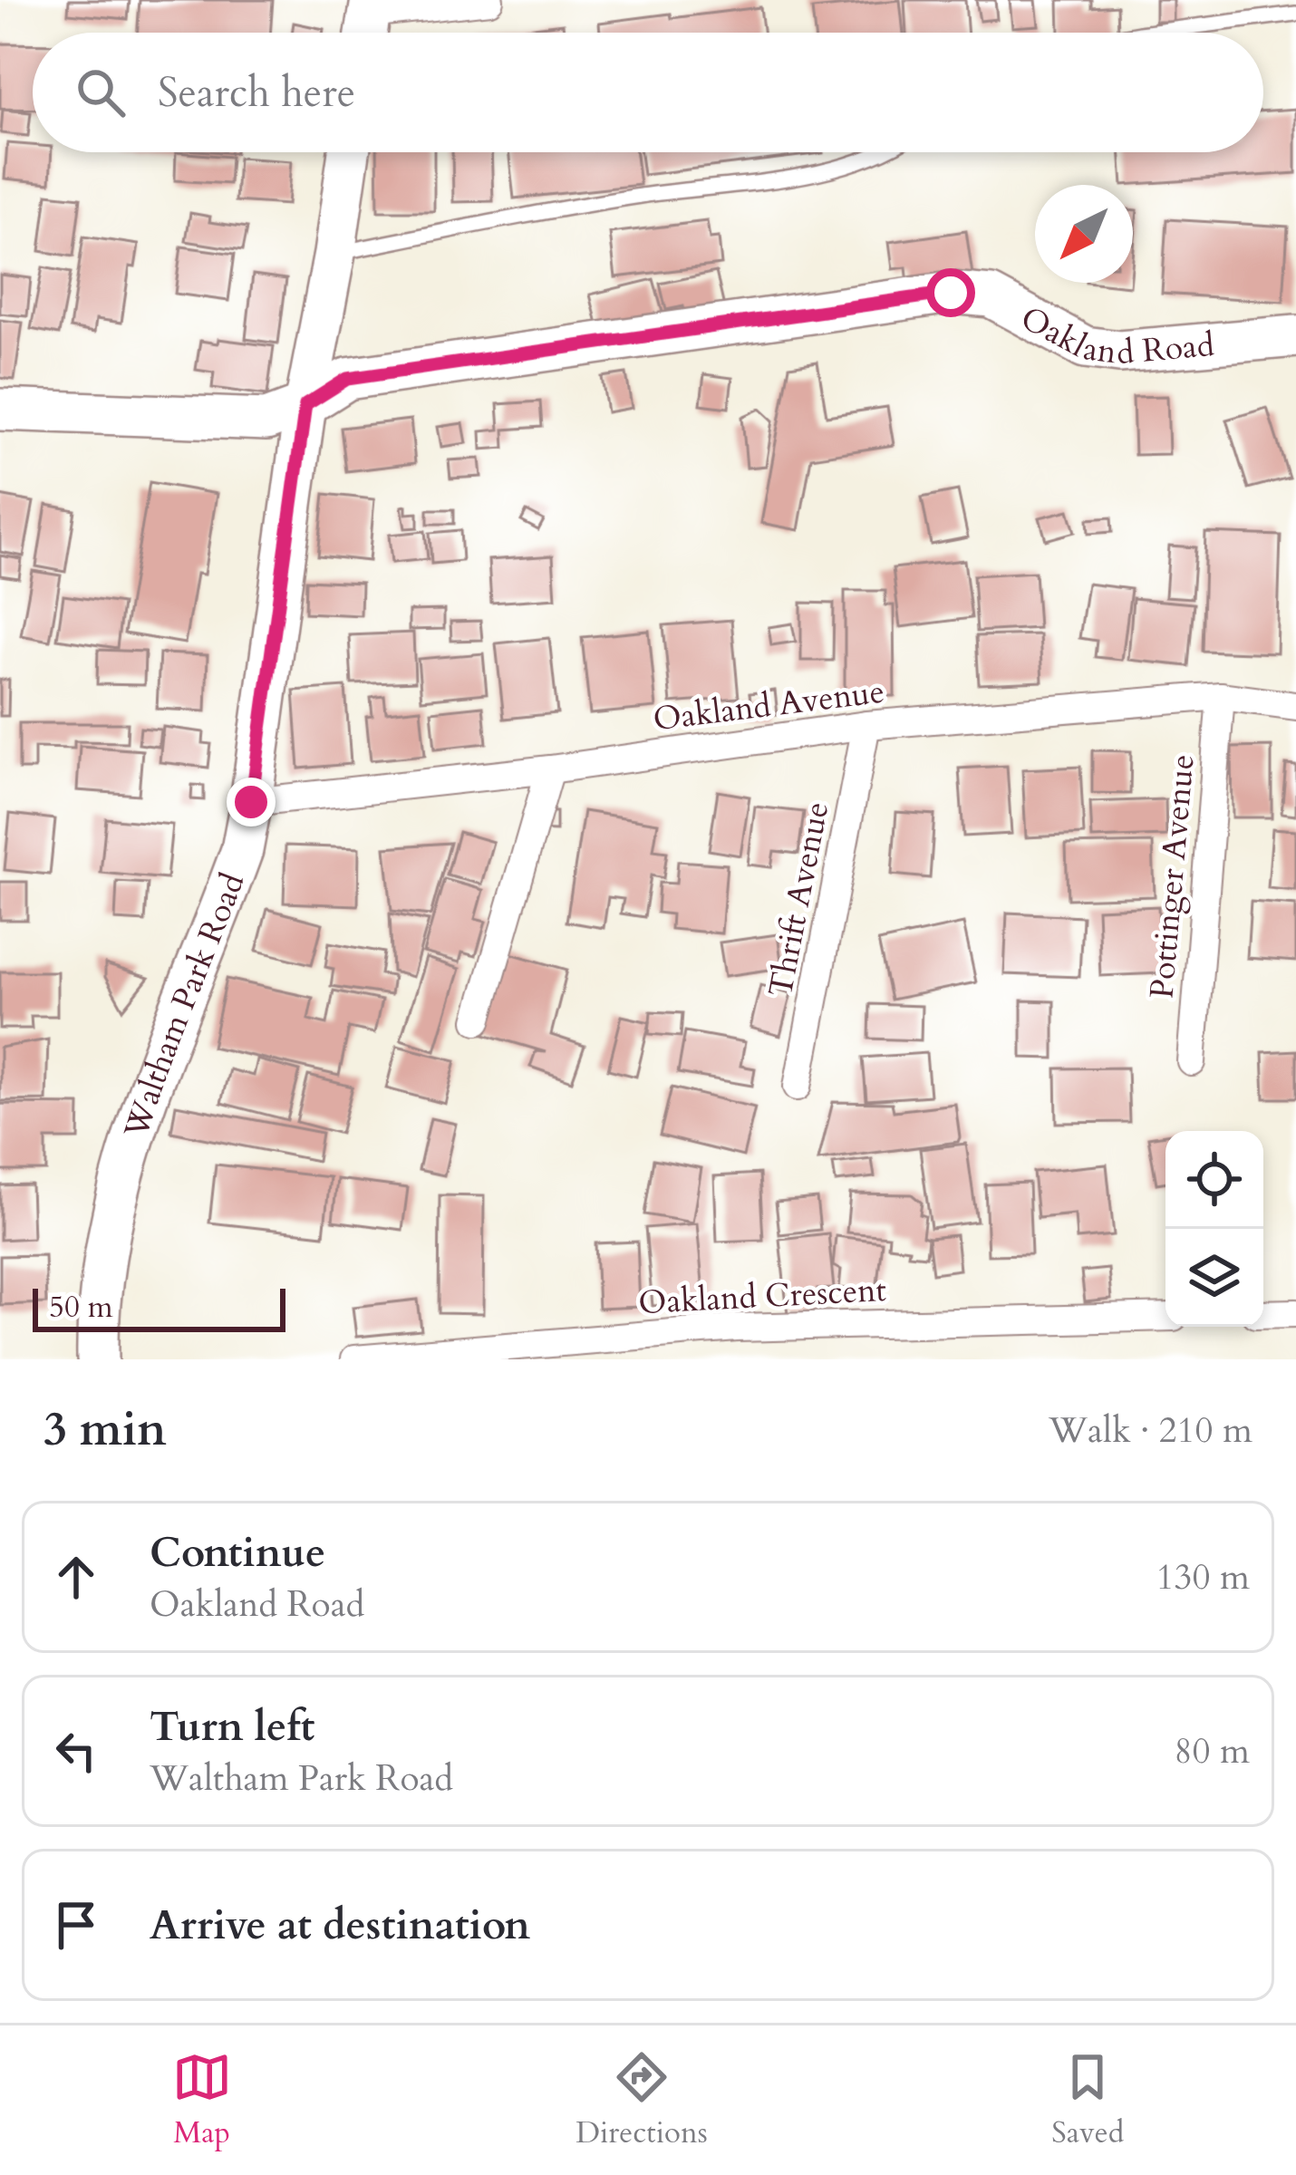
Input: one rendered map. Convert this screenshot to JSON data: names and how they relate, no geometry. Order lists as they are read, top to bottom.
{
  "streets": {
    "street": [
      "Oakland Road",
      "Oakland Avenue",
      "Pottinger Avenue",
      "Thrift Avenue",
      "Waltham Park Road",
      "Oakland Crescent"
    ]
  },
  "crossings": [
    ["Oakland Road", "Waltham Park Road"],
    ["Oakland Avenue", "Pottinger Avenue"],
    ["Oakland Avenue", "Thrift Avenue"],
    ["Oakland Avenue", "Waltham Park Road"]
  ],
  "scale_bar": "50 m",
  "north": "bottom left",
  "page": {
    "search": "Search here",
    "scale": "50 m",
    "heading": ["3 min", "Walk · 210 m"],
    "list": [
      ["Continue", "Oakland Road", "130 m"],
      ["Turn left", "Waltham Park Road", "80 m"],
      "Arrive at destination"
    ],
    "nav": ["Map", "Directions", "Saved"]
  }
}
